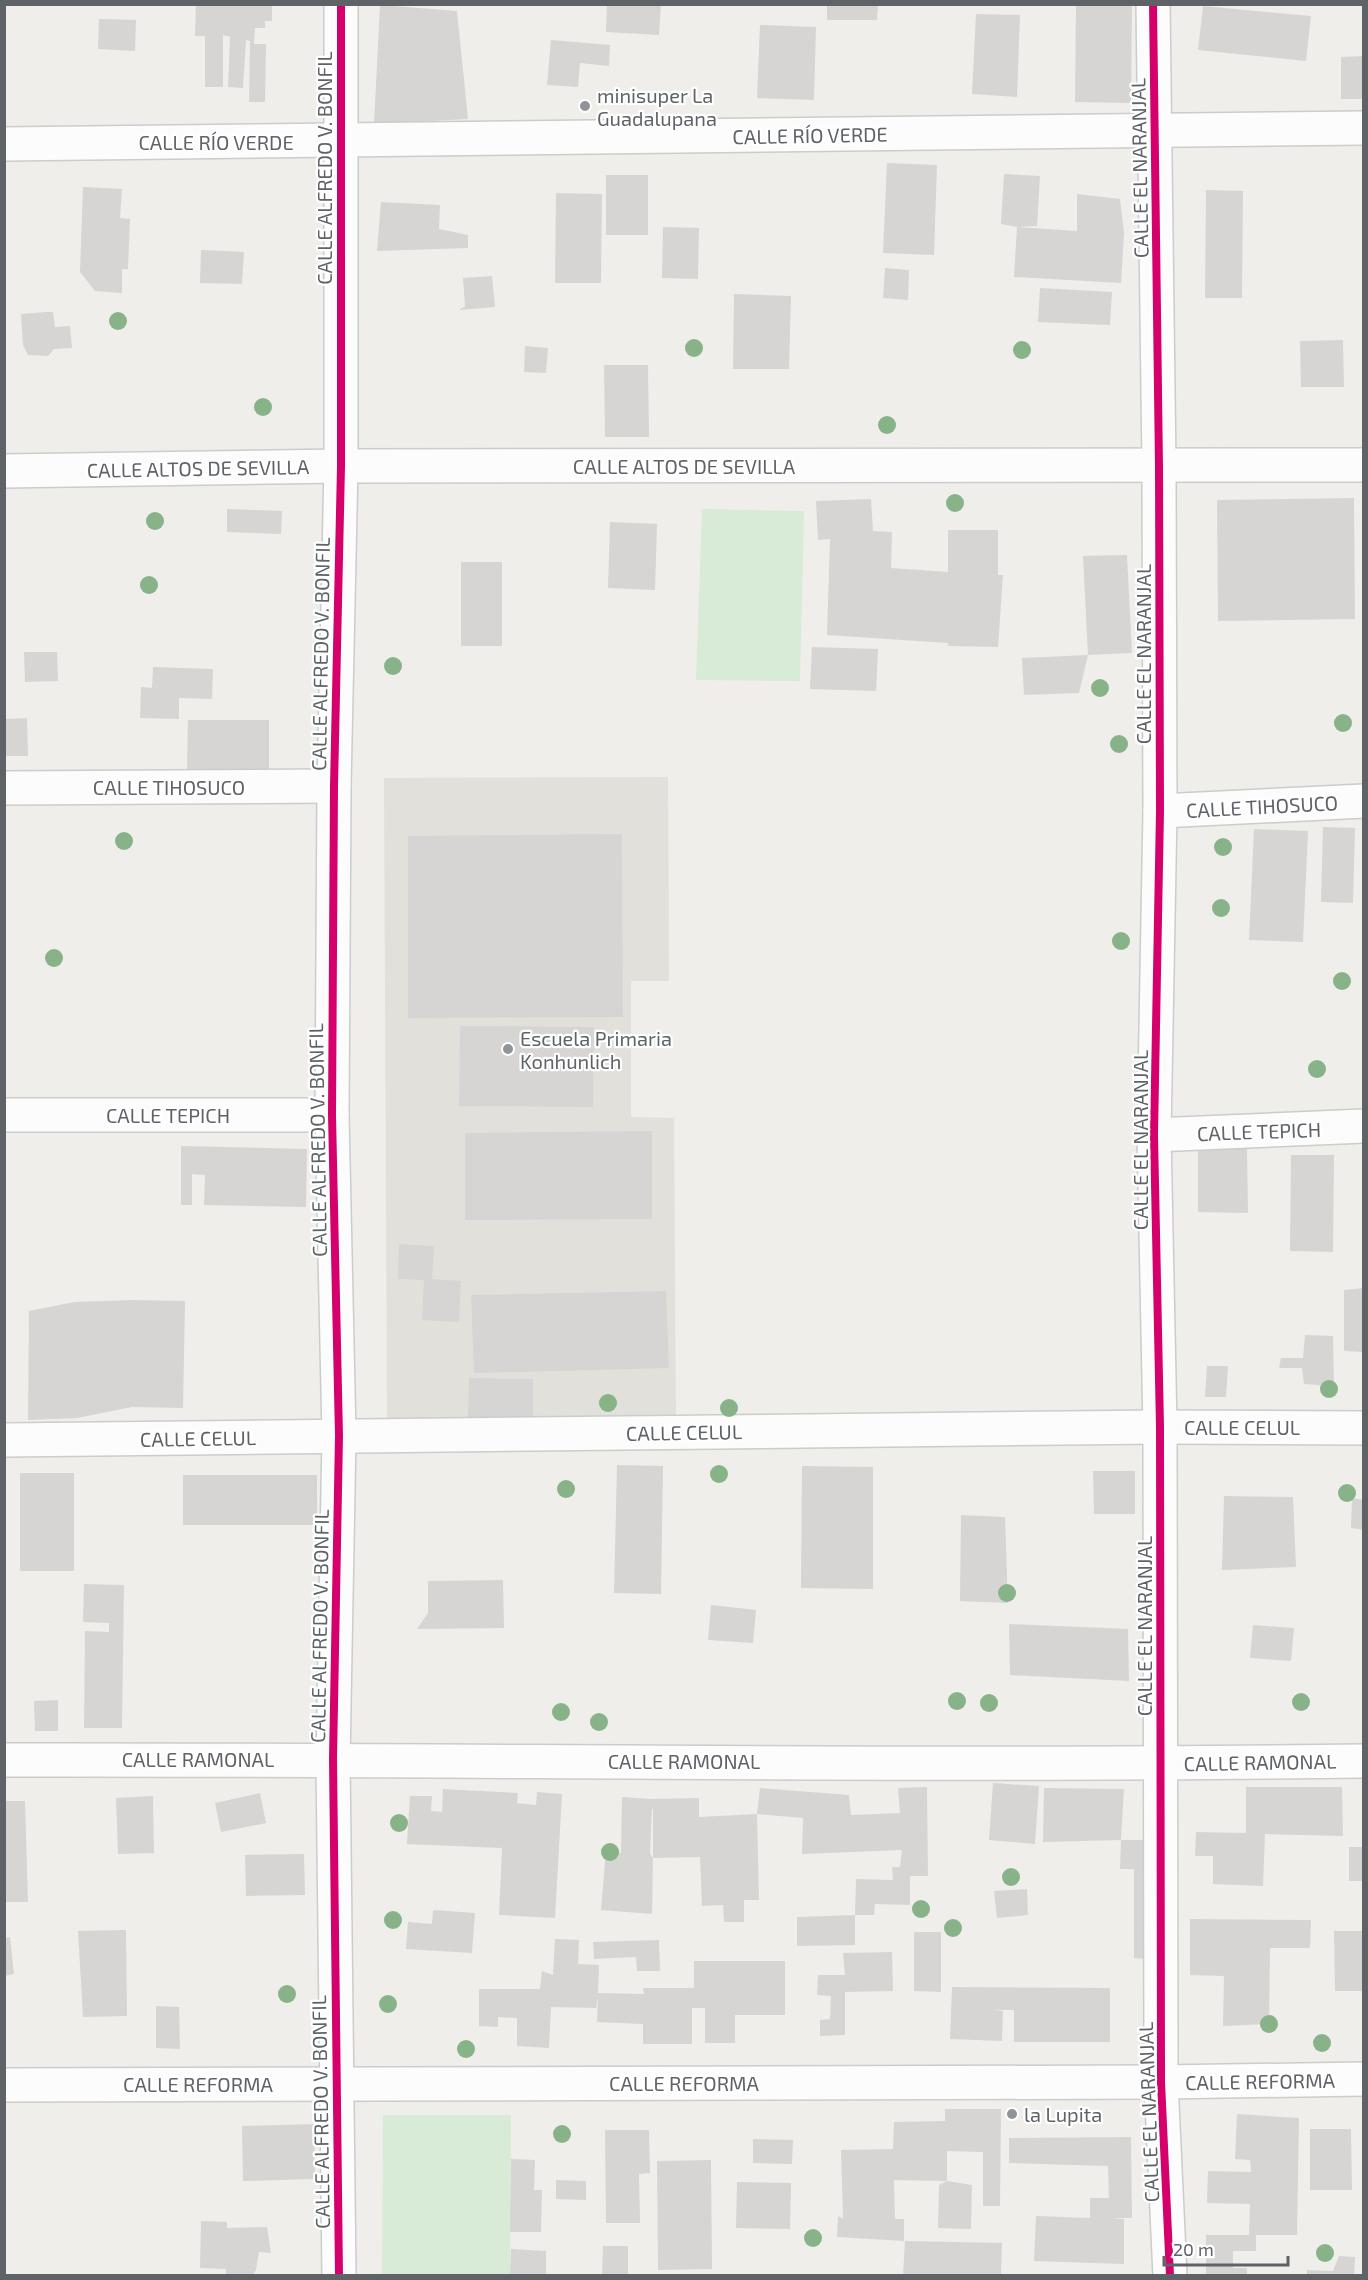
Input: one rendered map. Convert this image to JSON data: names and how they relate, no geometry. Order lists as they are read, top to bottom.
{
  "streets": {
    "street": [
      "CALLE RÍO VERDE",
      "CALLE ALFREDO V. BONFIL",
      "CALLE EL NARANJAL",
      "CALLE ALTOS DE SEVILLA",
      "CALLE TIHOSUCO",
      "CALLE TEPICH",
      "CALLE CELUL",
      "CALLE RAMONAL",
      "CALLE REFORMA"
    ]
  },
  "crossings": [
    ["CALLE RÍO VERDE", "CALLE ALFREDO V. BONFIL"],
    ["CALLE RÍO VERDE", "CALLE EL NARANJAL"],
    ["CALLE ALFREDO V. BONFIL", "CALLE ALTOS DE SEVILLA"],
    ["CALLE ALFREDO V. BONFIL", "CALLE TIHOSUCO"],
    ["CALLE ALFREDO V. BONFIL", "CALLE TEPICH"],
    ["CALLE ALFREDO V. BONFIL", "CALLE CELUL"],
    ["CALLE ALFREDO V. BONFIL", "CALLE RAMONAL"],
    ["CALLE ALFREDO V. BONFIL", "CALLE REFORMA"],
    ["CALLE EL NARANJAL", "CALLE ALTOS DE SEVILLA"],
    ["CALLE EL NARANJAL", "CALLE TIHOSUCO"],
    ["CALLE EL NARANJAL", "CALLE TEPICH"],
    ["CALLE EL NARANJAL", "CALLE CELUL"],
    ["CALLE EL NARANJAL", "CALLE RAMONAL"],
    ["CALLE EL NARANJAL", "CALLE REFORMA"]
  ],
  "places": ["minisuper La Guadalupana", "Escuela Primaria Konhunlich", "la Lupita"],
  "scale_bar": "20 m"
}
